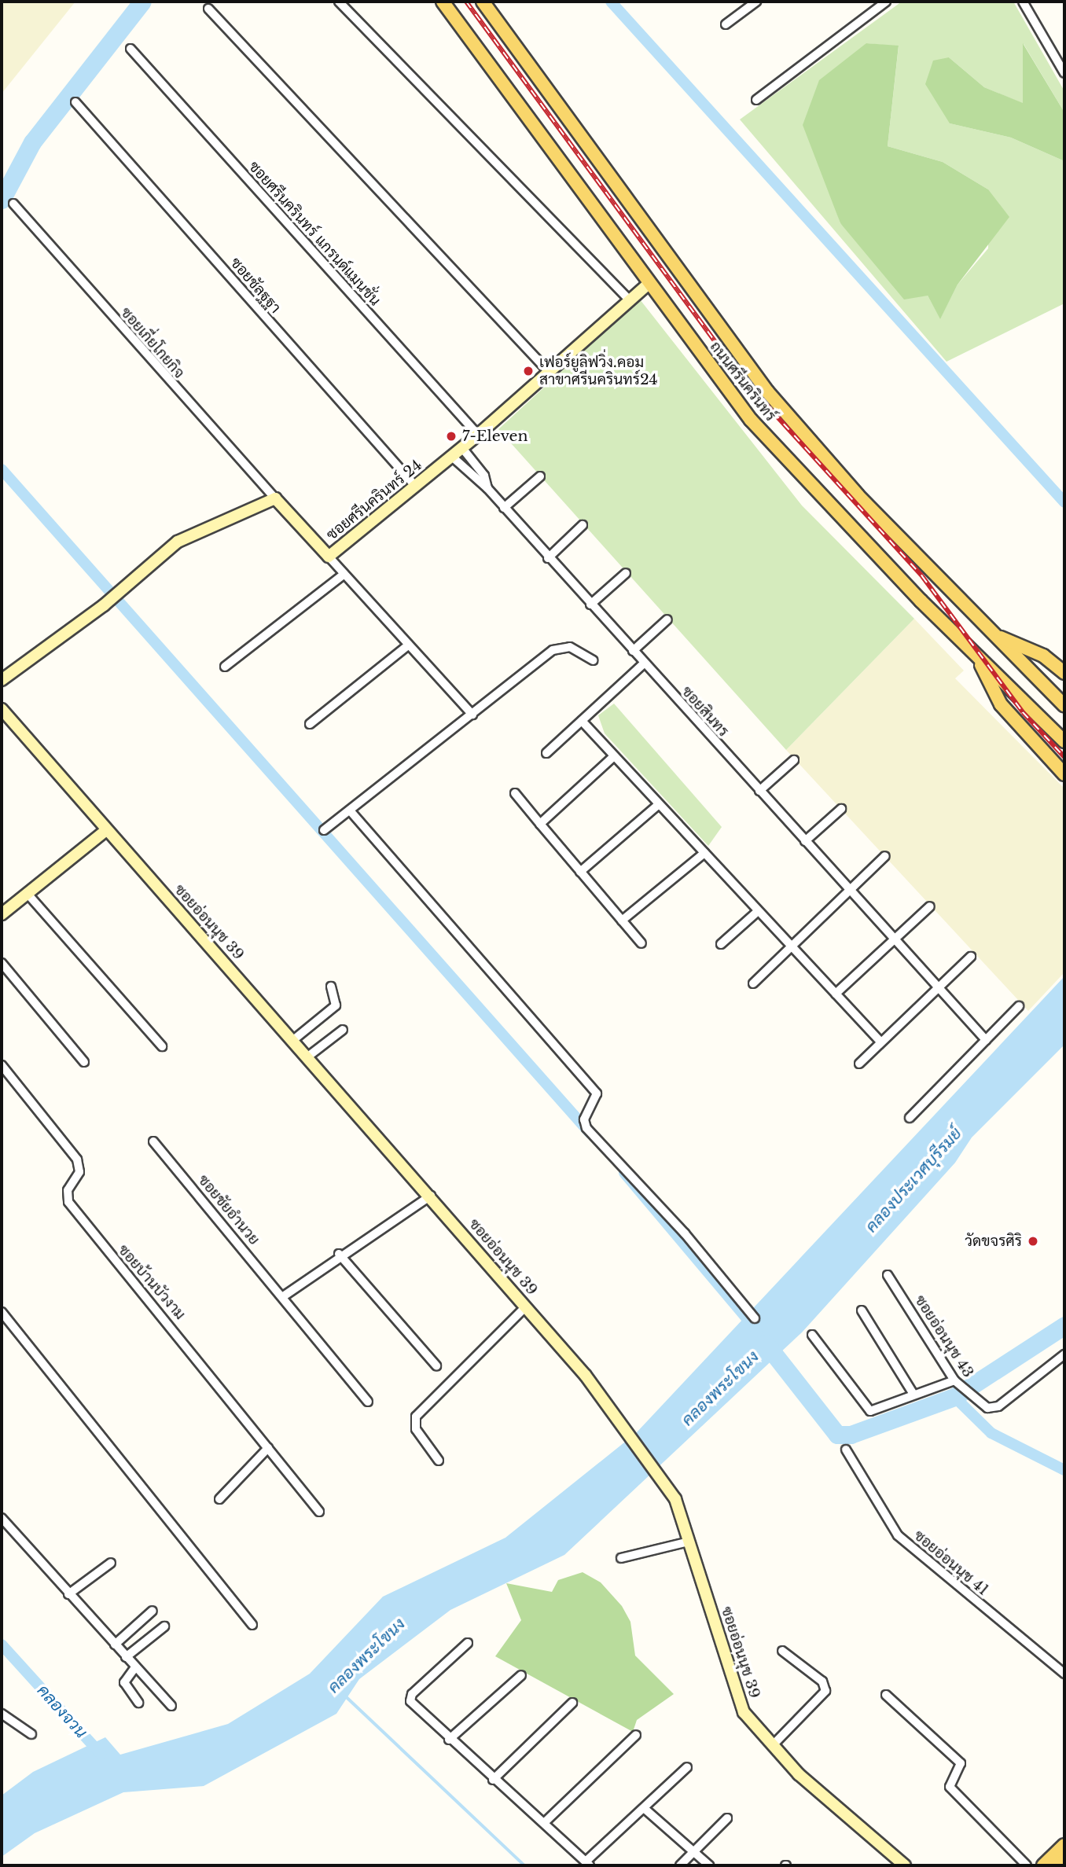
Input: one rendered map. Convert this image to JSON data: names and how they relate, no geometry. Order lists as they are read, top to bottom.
{
  "streets": {
    "main road": ["ถนนศรีนครินทร์"],
    "street": [
      "ซอยศรีนครินทร์ แกรนด์แมนชั่น",
      "ซอยชัลฐฐา",
      "ซอยเกี่ยโกยกิจ",
      "ซอยศรีนครินทร์ 24",
      "ซอยสินทร",
      "ซอยอ่อนนุช 39",
      "ซอยชัยอำนวย",
      "ซอยบ้านบัวงาม",
      "ซอยอ่อนนุช 43",
      "ซอยอ่อนนุช 41"
    ]
  },
  "crossings": [
    ["ซอยศรีนครินทร์ แกรนด์แมนชั่น", "ซอยศรีนครินทร์ 24"],
    ["ซอยชัลฐฐา", "ซอยศรีนครินทร์ 24"],
    ["ซอยเกี่ยโกยกิจ", "ซอยศรีนครินทร์ 24"],
    ["ถนนศรีนครินทร์", "ซอยศรีนครินทร์ 24"],
    ["ซอยศรีนครินทร์ 24", "ซอยสินทร"]
  ],
  "water": ["คลองประเวศบุรีรมย์", "คลองพระโขนง", "คลองจวน"],
  "places": ["เฟอร์ยูลิฟวิ่ง.คอม สาขาศรีนครินทร์24", "7-Eleven", "วัดขจรศิริ"]
}
